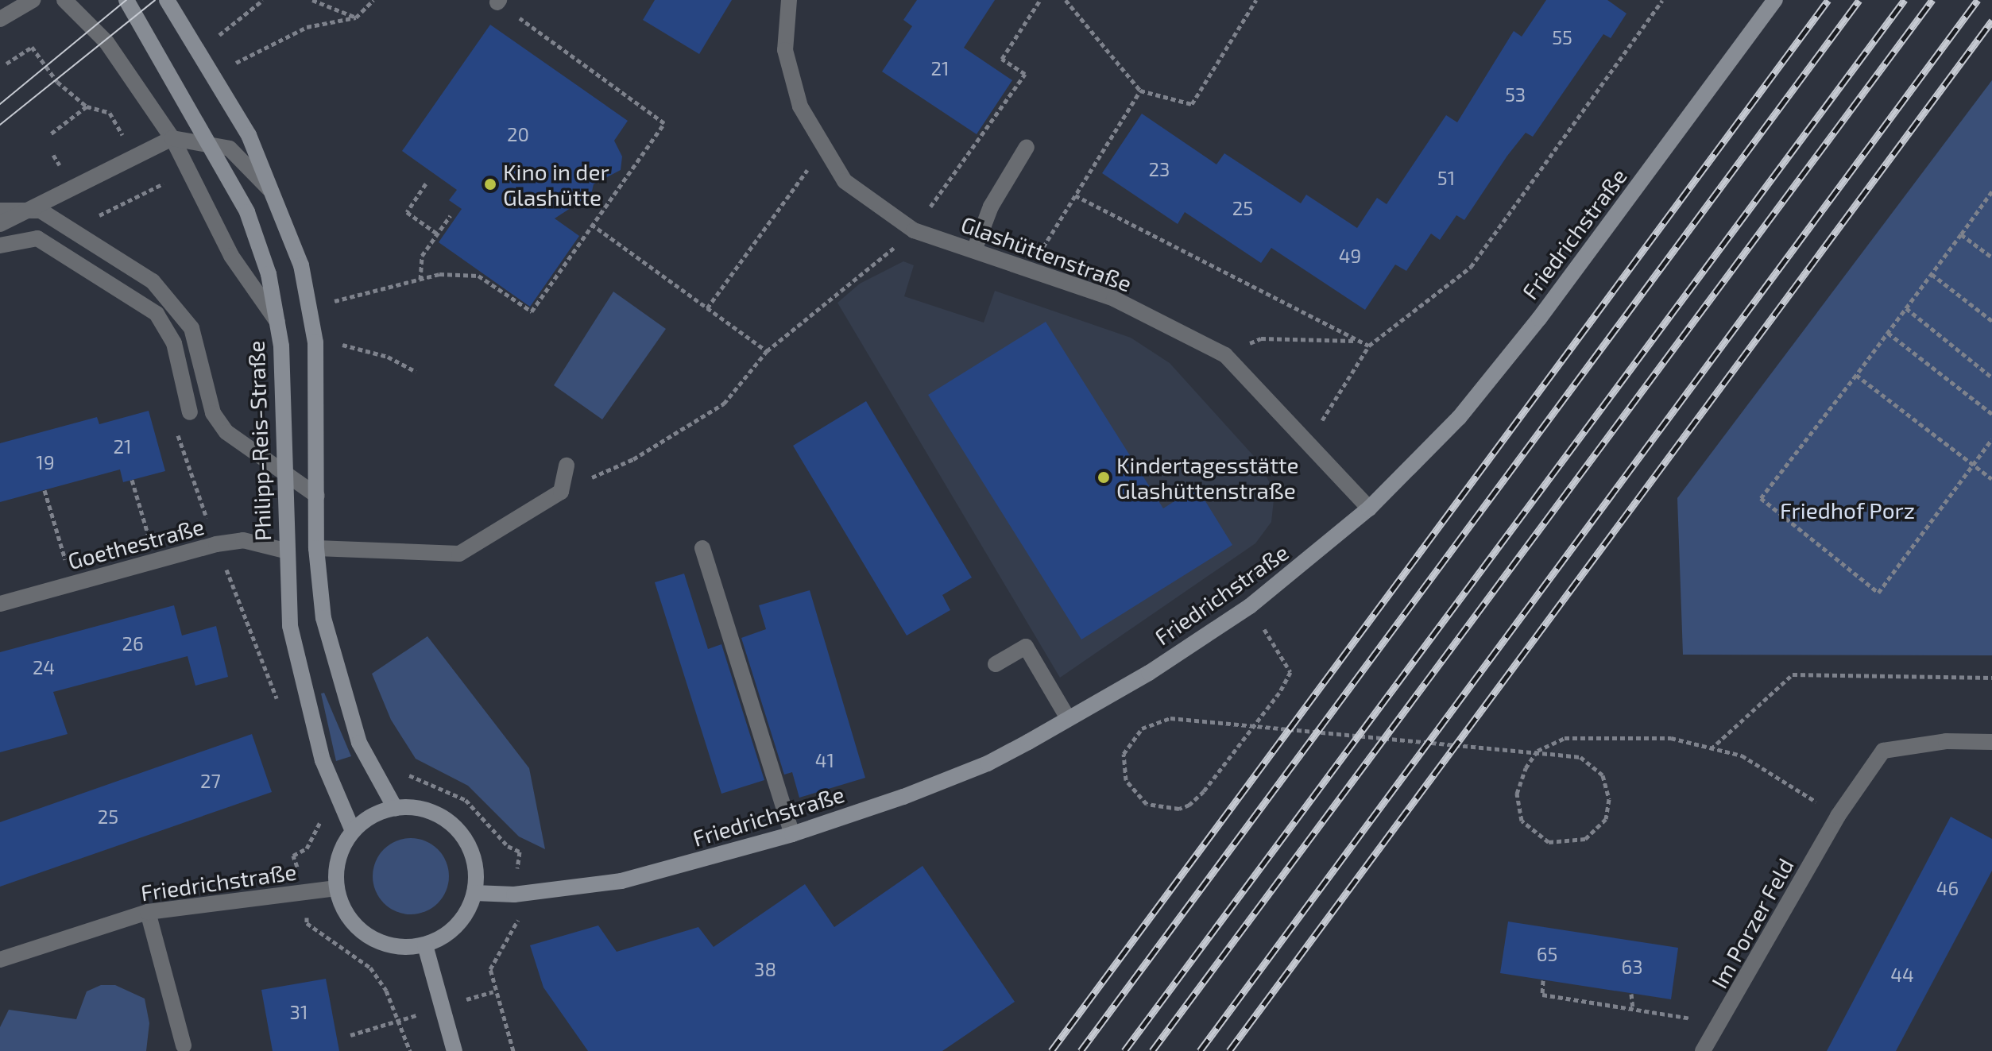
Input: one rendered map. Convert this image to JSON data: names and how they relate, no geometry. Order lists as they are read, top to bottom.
{
  "streets": {
    "street": [
      "Friedrichstraße",
      "Glashüttenstraße",
      "Philipp-Reis-Straße",
      "Goethestraße",
      "Im Porzer Feld"
    ]
  },
  "crossings": [
    ["Friedrichstraße", "Glashüttenstraße"],
    ["Friedrichstraße", "Philipp-Reis-Straße"],
    ["Philipp-Reis-Straße", "Goethestraße"]
  ],
  "parks": ["Friedhof Porz"],
  "places": ["Kino in der Glashütte", "Kindertagesstätte Glashüttenstraße"],
  "house_numbers": [
    "55",
    "21",
    "53",
    "20",
    "23",
    "51",
    "25",
    "49",
    "21",
    "19",
    "26",
    "24",
    "41",
    "27",
    "25",
    "46",
    "65",
    "63",
    "38",
    "44",
    "31"
  ]
}
